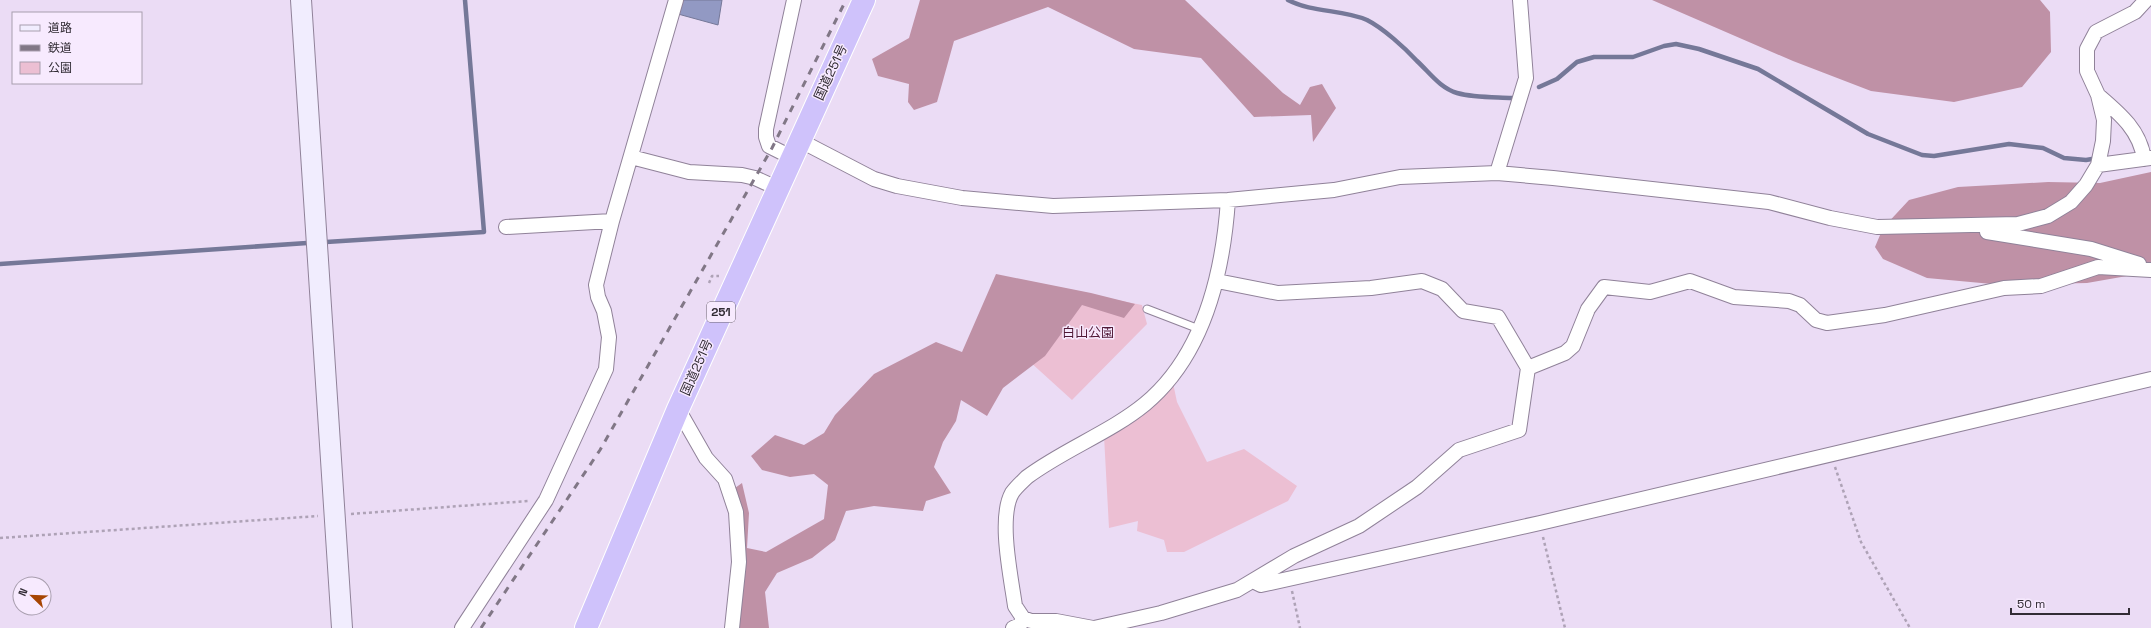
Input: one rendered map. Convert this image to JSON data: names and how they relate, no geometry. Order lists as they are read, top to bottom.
{
  "streets": {
    "highway": ["国道251号", "251"]
  },
  "parks": ["白山公園"],
  "legend": ["道路", "鉄道", "公園"],
  "scale_bar": "50 m",
  "north": "top left"
}
